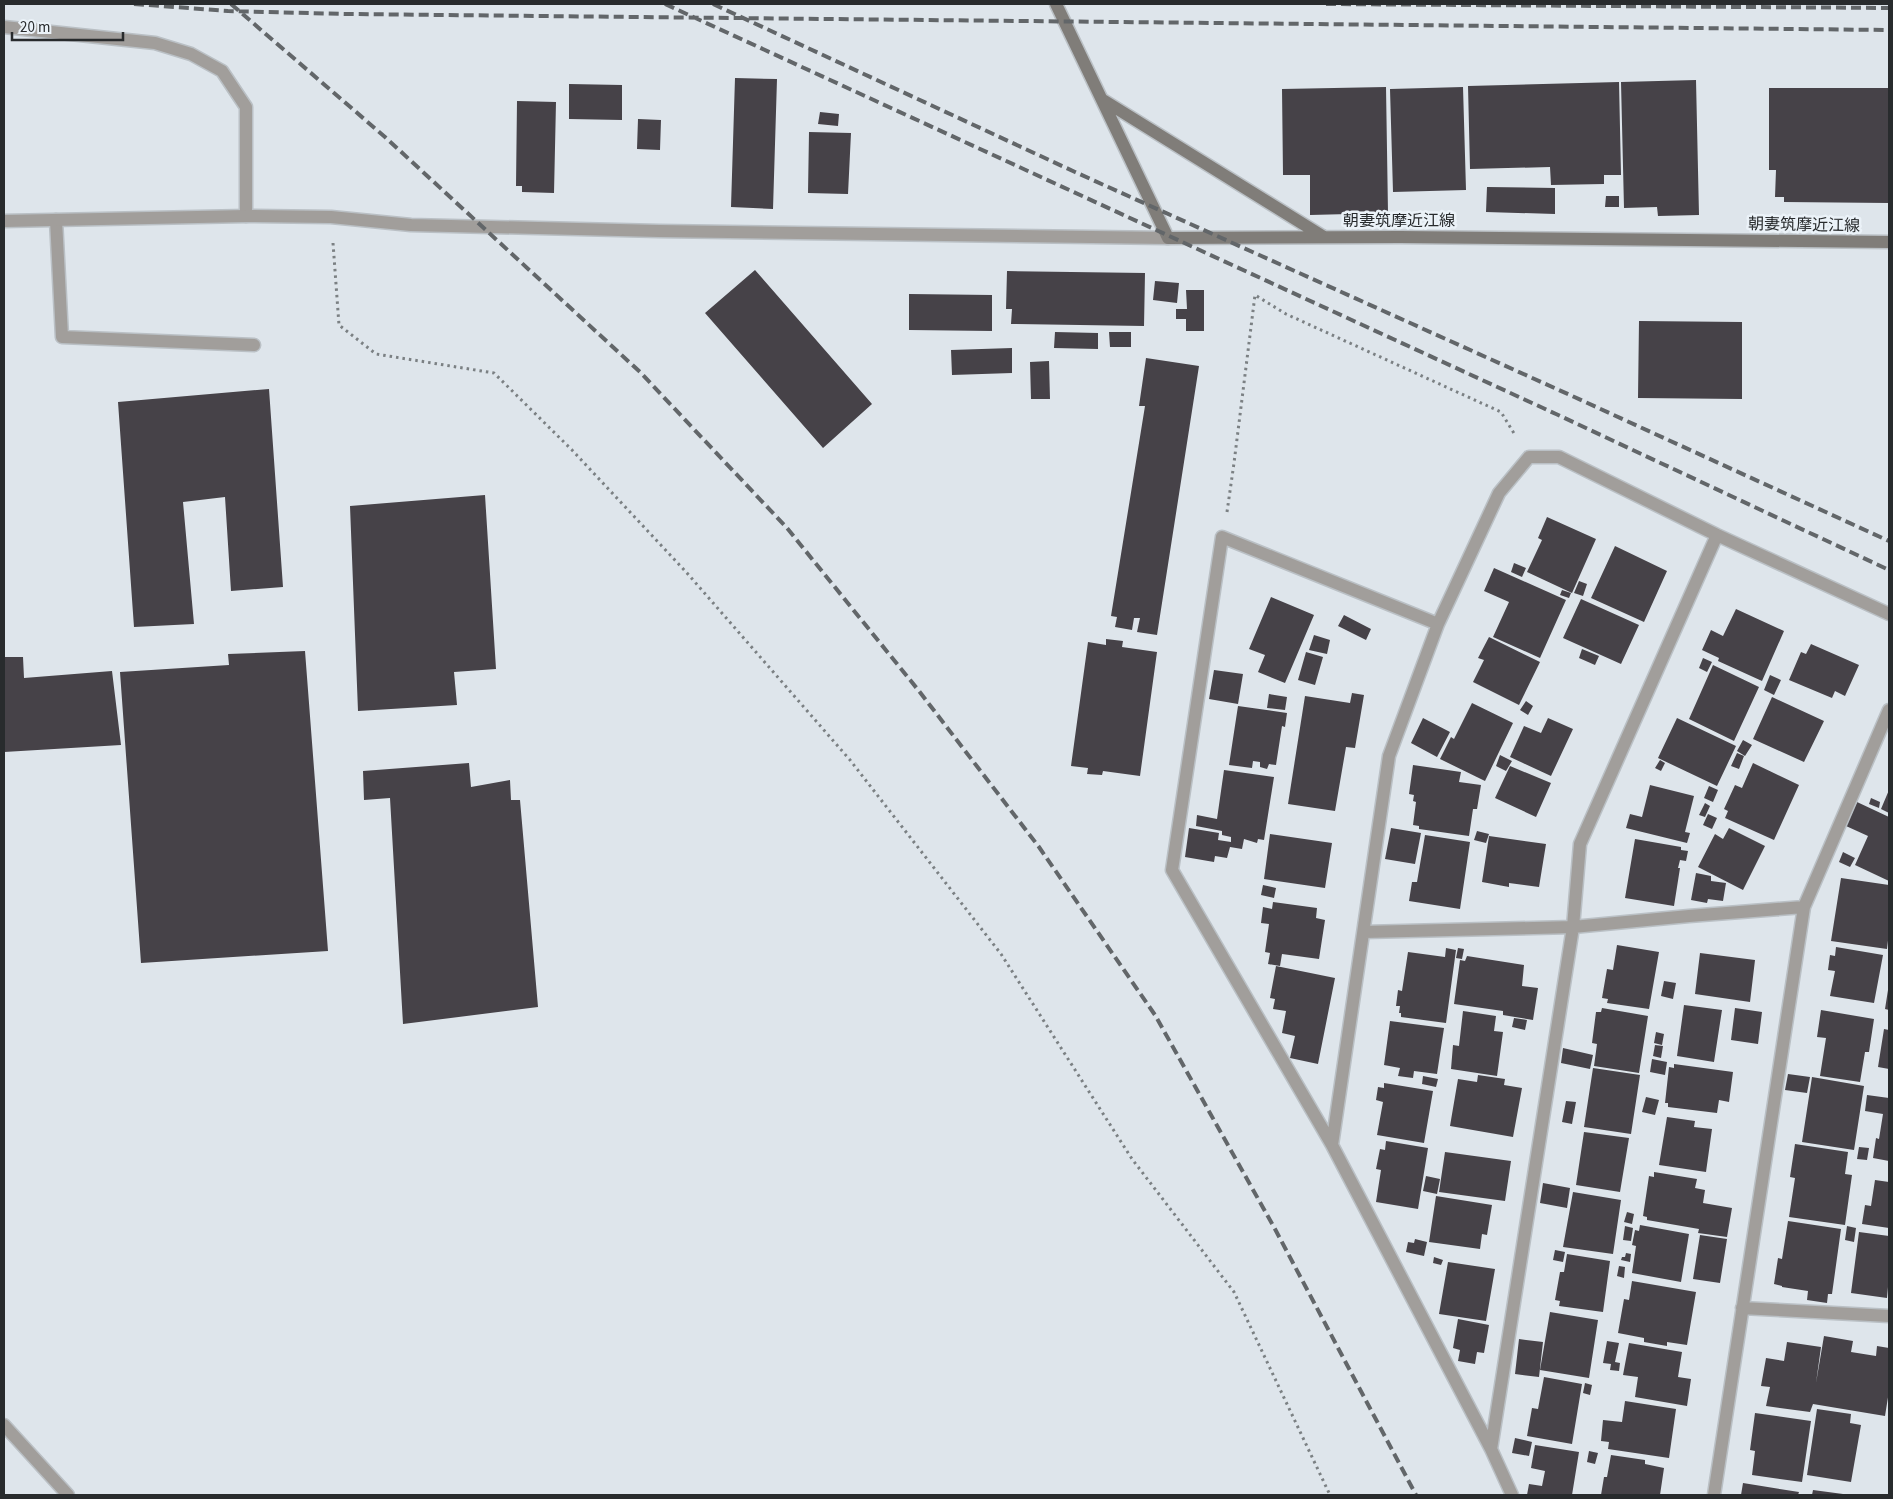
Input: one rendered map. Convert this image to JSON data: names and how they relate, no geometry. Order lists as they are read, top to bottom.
{
  "streets": {
    "main road": ["朝妻筑摩近江線"]
  },
  "scale_bar": "20 m"
}
